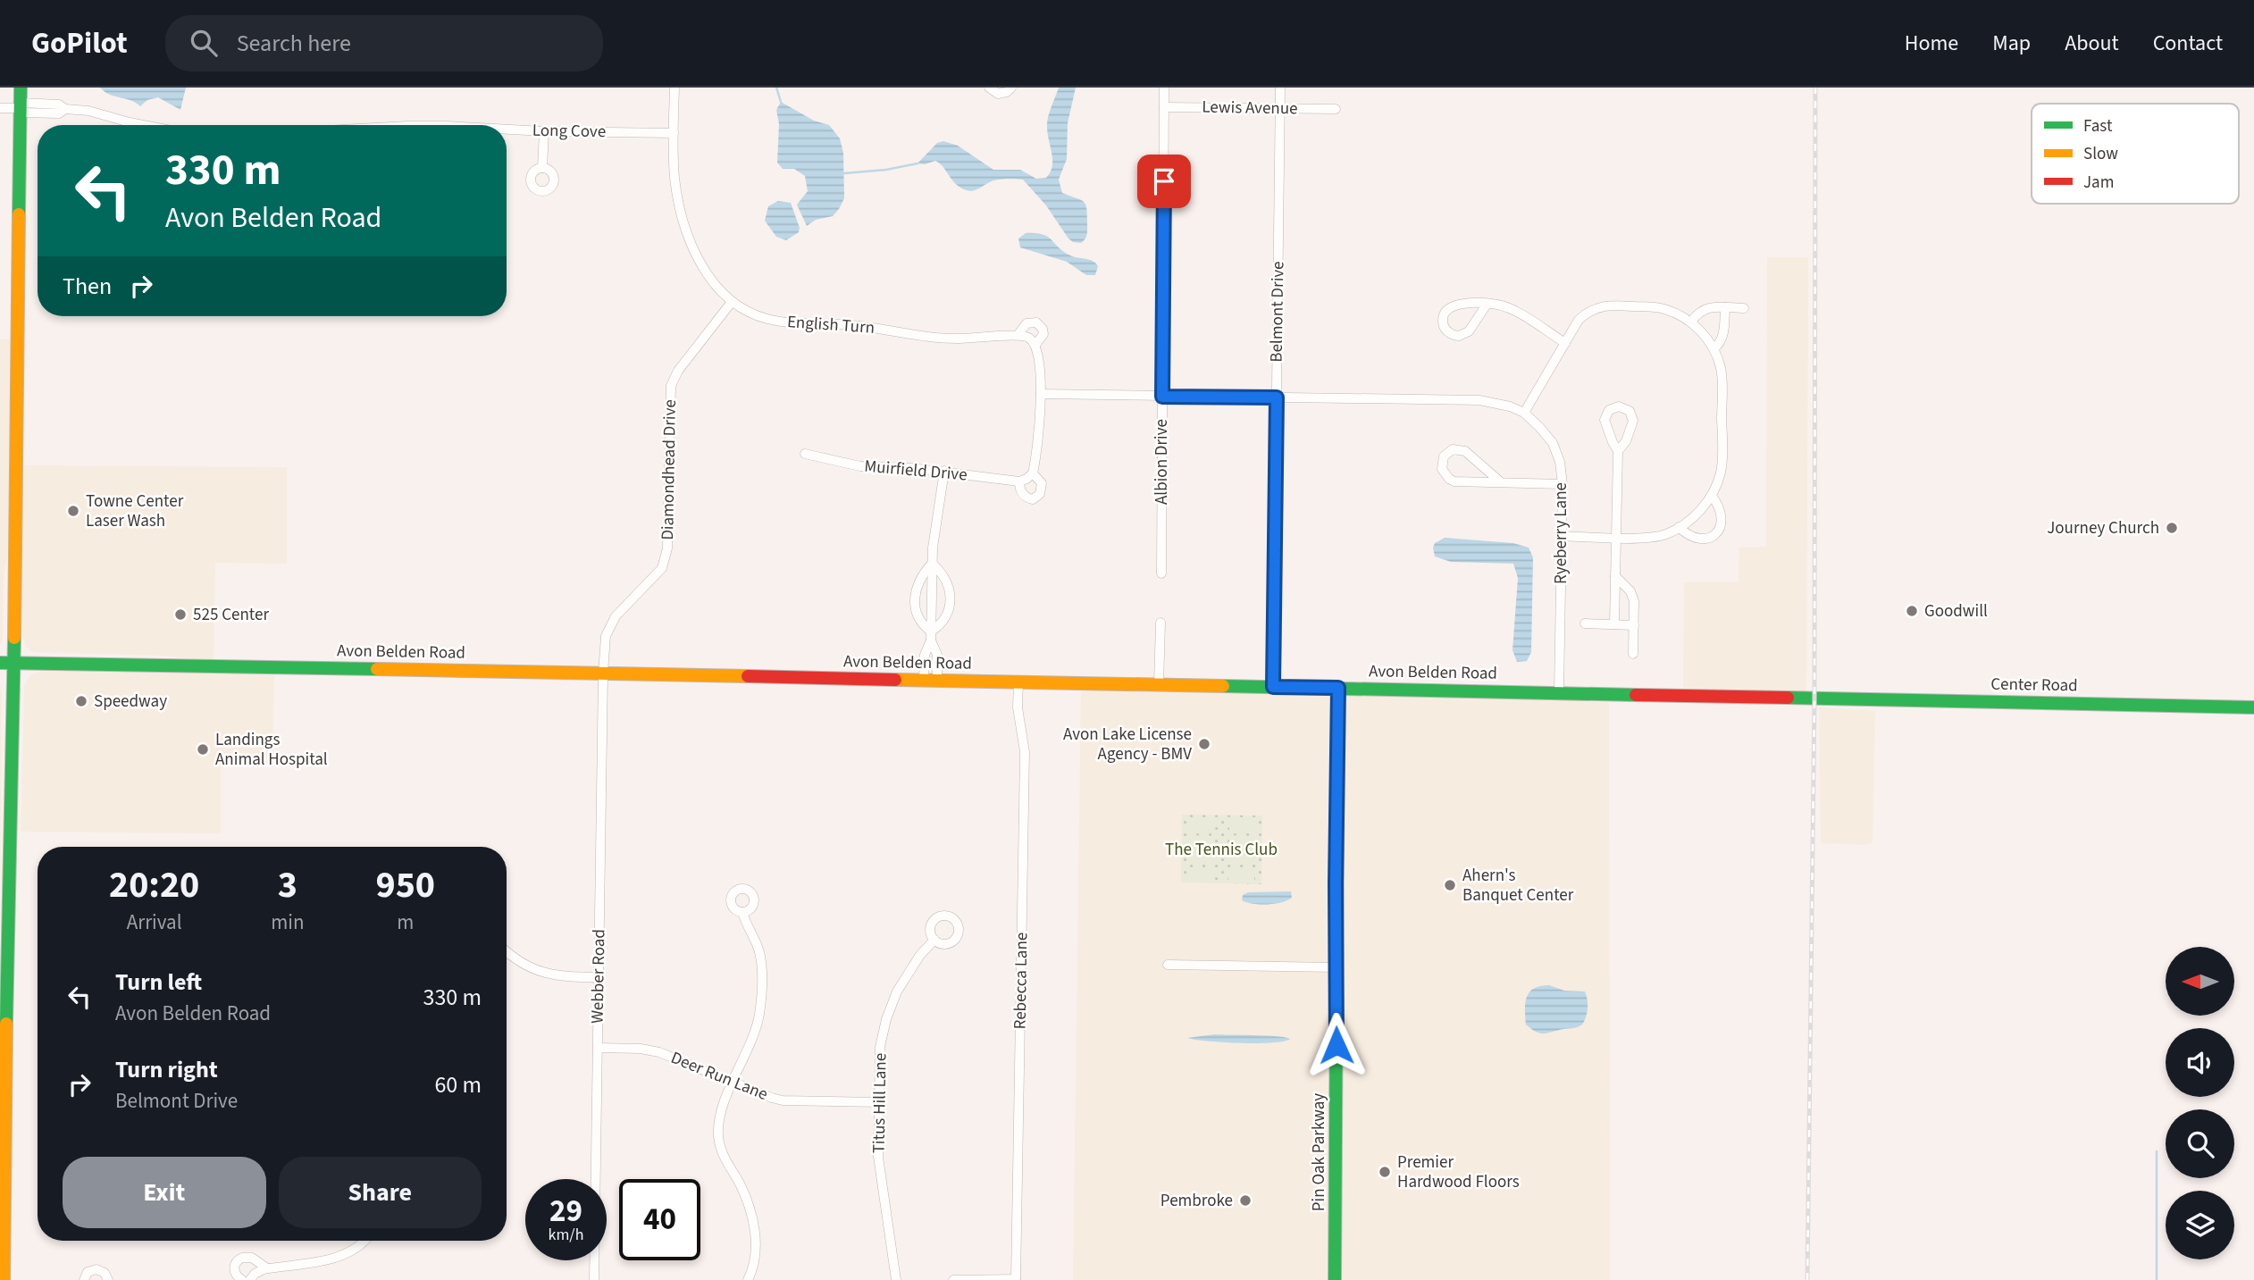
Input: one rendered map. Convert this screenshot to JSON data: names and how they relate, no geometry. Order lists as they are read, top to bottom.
{
  "streets": {
    "main road": ["Avon Belden Road", "Center Road", "Pin Oak Parkway"],
    "street": [
      "Lewis Avenue",
      "Long Cove",
      "Belmont Drive",
      "English Turn",
      "Albion Drive",
      "Diamondhead Drive",
      "Muirfield Drive",
      "Ryeberry Lane",
      "Webber Road",
      "Rebecca Lane",
      "Deer Run Lane",
      "Titus Hill Lane"
    ]
  },
  "crossings": [
    ["Lewis Avenue", "Belmont Drive"],
    ["Lewis Avenue", "Albion Drive"],
    ["Long Cove", "English Turn"],
    ["Belmont Drive", "Ryeberry Lane"],
    ["Belmont Drive", "Avon Belden Road"],
    ["English Turn", "Diamondhead Drive"],
    ["Albion Drive", "Ryeberry Lane"],
    ["Diamondhead Drive", "Avon Belden Road"],
    ["Diamondhead Drive", "Webber Road"],
    ["Muirfield Drive", "Ryeberry Lane"],
    ["Ryeberry Lane", "Avon Belden Road"],
    ["Avon Belden Road", "Center Road"],
    ["Avon Belden Road", "Webber Road"],
    ["Avon Belden Road", "Rebecca Lane"],
    ["Avon Belden Road", "Pin Oak Parkway"],
    ["Webber Road", "Deer Run Lane"],
    ["Deer Run Lane", "Titus Hill Lane"]
  ],
  "parks": ["The Tennis Club"],
  "places": [
    "Towne Center Laser Wash",
    "Journey Church",
    "Goodwill",
    "525 Center",
    "Speedway",
    "Avon Lake License Agency - BMV",
    "Landings Animal Hospital",
    "Ahern's Banquet Center",
    "Premier Hardwood Floors",
    "Pembroke"
  ],
  "legend": ["Fast", "Slow", "Jam"],
  "north": "left",
  "page": {
    "header": "GoPilot",
    "search": "Search here",
    "nav": [
      "Home",
      "Map",
      "About",
      "Contact"
    ],
    "turn": ["330 m", "Avon Belden Road"],
    "then": "Then",
    "eta": [
      "20:20",
      "Arrival",
      "3",
      "min",
      "950",
      "m"
    ],
    "list": [
      {
        "name": "Turn left",
        "note": "Avon Belden Road",
        "value": "330 m"
      },
      {
        "name": "Turn right",
        "note": "Belmont Drive",
        "value": "60 m"
      }
    ],
    "buttons": ["Exit", "Share"],
    "speed": "29 km/h",
    "limit": "40"
  }
}
